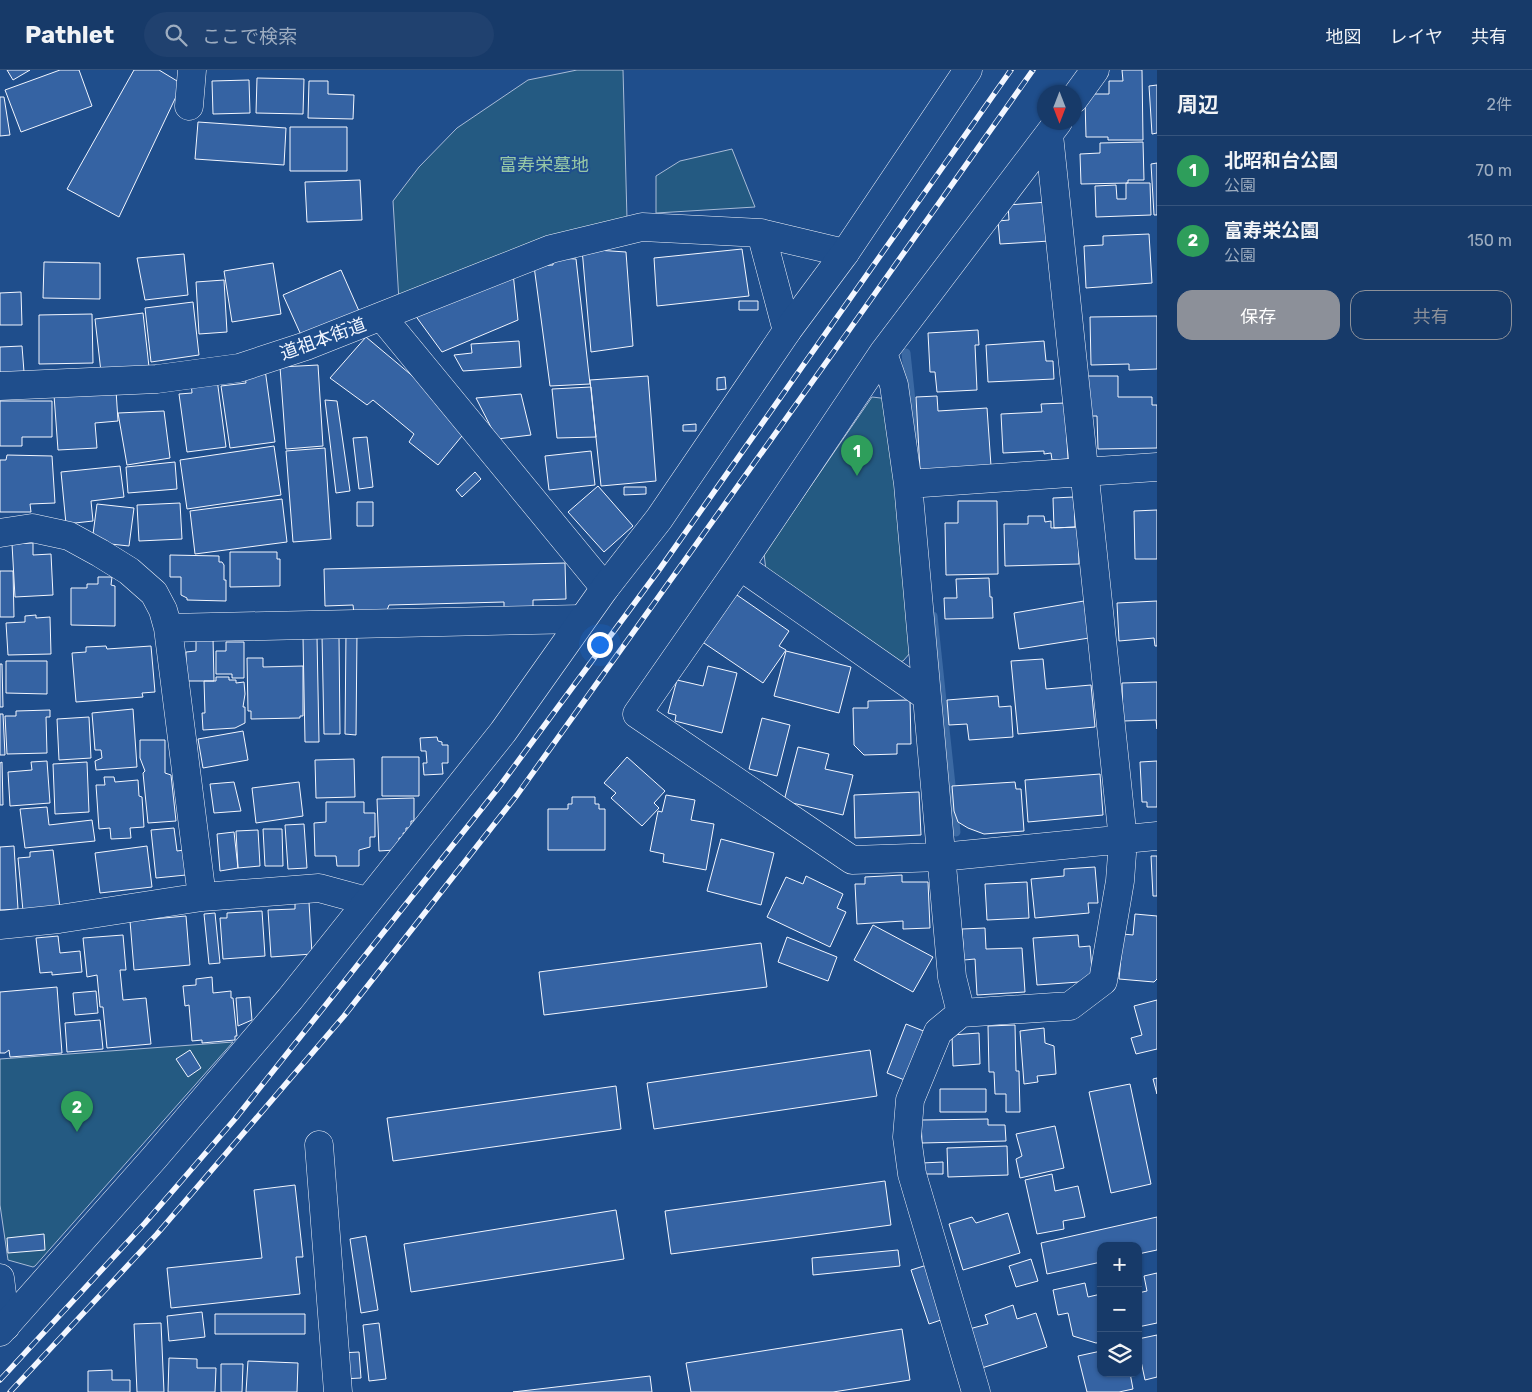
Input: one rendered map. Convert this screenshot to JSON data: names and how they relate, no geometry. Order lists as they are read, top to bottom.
{
  "streets": {
    "street": ["道祖本街道"]
  },
  "parks": ["富寿栄墓地"],
  "north": "bottom",
  "page": {
    "header": "Pathlet",
    "search": "ここで検索",
    "nav": ["地図", "レイヤ", "共有"],
    "heading": ["周辺", "2件"],
    "list": [
      {
        "mark": "1",
        "name": "北昭和台公園",
        "note": "公園",
        "value": "70 m"
      },
      {
        "mark": "2",
        "name": "富寿栄公園",
        "note": "公園",
        "value": "150 m"
      }
    ],
    "buttons": ["保存", "共有"],
    "pins": ["1", "2"],
    "map_buttons": ["+", "−"]
  }
}
